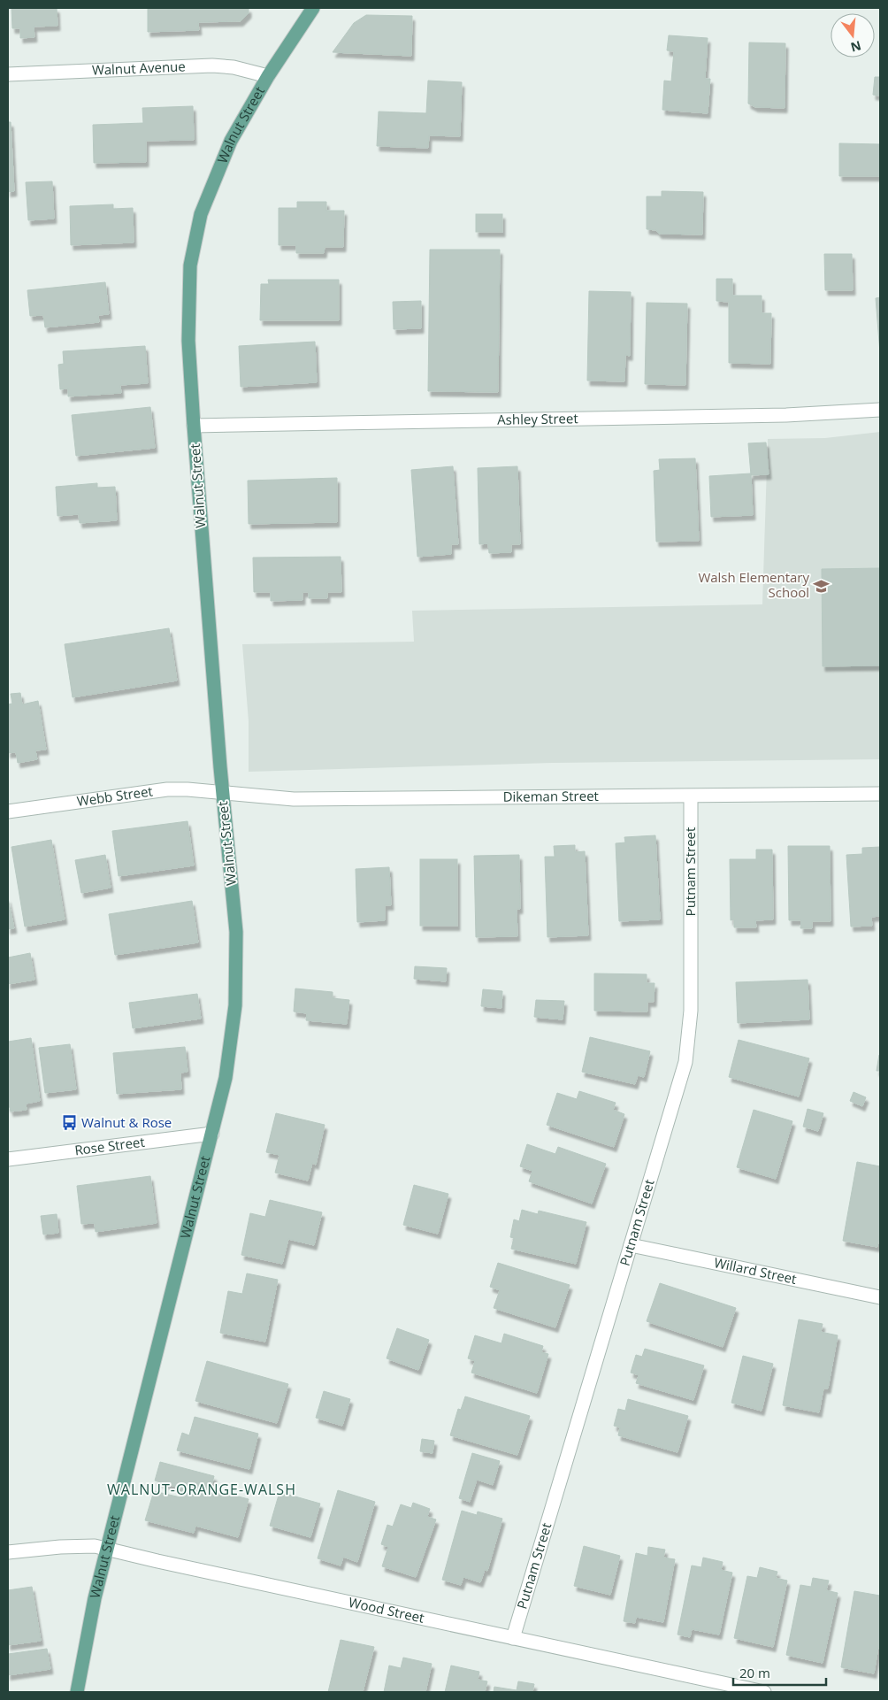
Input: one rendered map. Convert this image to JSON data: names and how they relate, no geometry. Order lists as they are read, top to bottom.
{
  "streets": {
    "main road": ["Walnut Street"],
    "street": [
      "Walnut Avenue",
      "Ashley Street",
      "Webb Street",
      "Dikeman Street",
      "Putnam Street",
      "Rose Street",
      "Willard Street",
      "Wood Street"
    ]
  },
  "crossings": [
    ["Walnut Avenue", "Walnut Street"],
    ["Walnut Street", "Ashley Street"],
    ["Walnut Street", "Webb Street"],
    ["Walnut Street", "Dikeman Street"],
    ["Walnut Street", "Rose Street"],
    ["Walnut Street", "Wood Street"],
    ["Webb Street", "Dikeman Street"],
    ["Dikeman Street", "Putnam Street"],
    ["Putnam Street", "Willard Street"],
    ["Putnam Street", "Wood Street"]
  ],
  "districts": ["WALNUT-ORANGE-WALSH"],
  "places": {
    "school or university": ["Walsh Elementary School"],
    "bus stop": ["Walnut & Rose"]
  },
  "scale_bar": "20 m",
  "north": "bottom"
}
